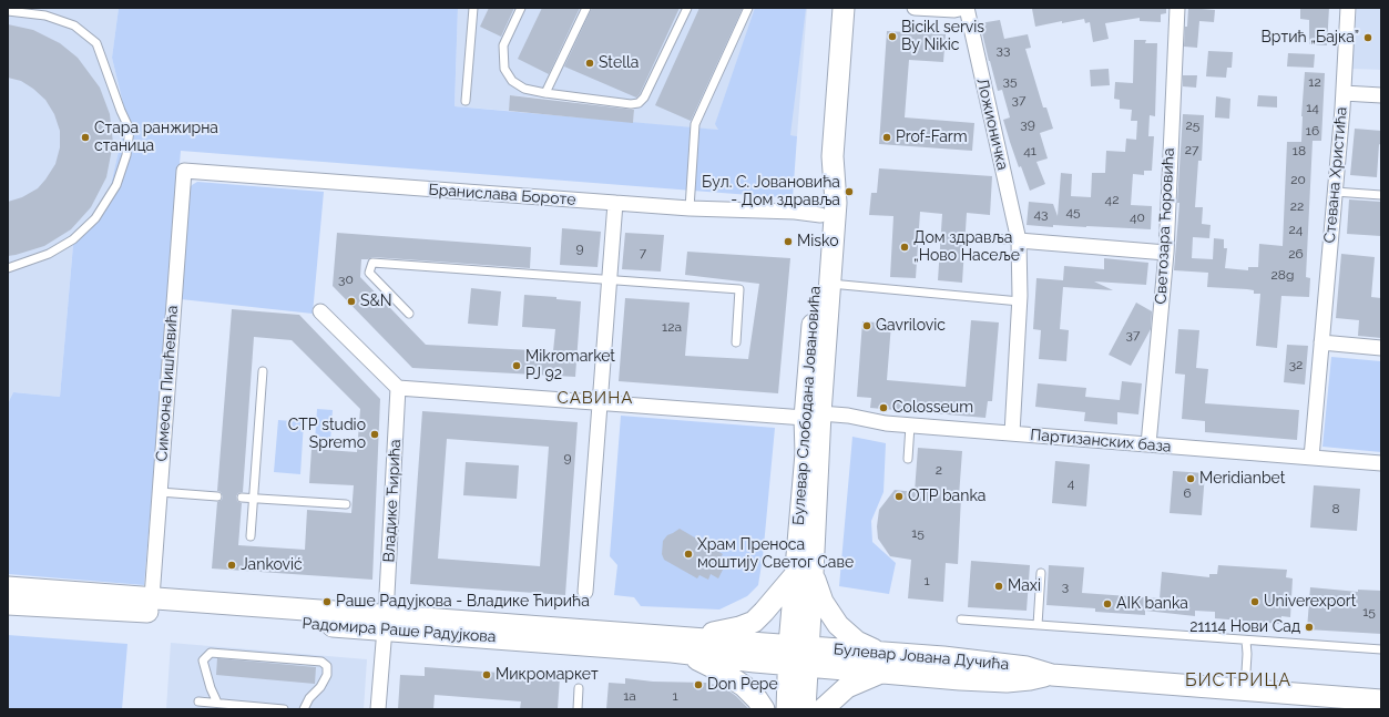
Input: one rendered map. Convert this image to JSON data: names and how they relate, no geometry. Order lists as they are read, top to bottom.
{
  "streets": {
    "street": [
      "Ложионичка",
      "Стевана Христића",
      "Бранислава Бороте",
      "Светозара Ћоровића",
      "Симеона Пишћевића",
      "Булевар Слободана Јовановића",
      "Партизанских база",
      "Владике Ћирића",
      "Радомира Раше Радујкова",
      "Булевар Јована Дучића"
    ]
  },
  "crossings": [
    ["Ложионичка", "Партизанских база"],
    ["Стевана Христића", "Партизанских база"],
    ["Бранислава Бороте", "Симеона Пишћевића"],
    ["Бранислава Бороте", "Булевар Слободана Јовановића"],
    ["Светозара Ћоровића", "Партизанских база"],
    ["Симеона Пишћевића", "Радомира Раше Радујкова"],
    ["Булевар Слободана Јовановића", "Партизанских база"],
    ["Булевар Слободана Јовановића", "Радомира Раше Радујкова"],
    ["Булевар Слободана Јовановића", "Булевар Јована Дучића"],
    ["Владике Ћирића", "Радомира Раше Радујкова"],
    ["Радомира Раше Радујкова", "Булевар Јована Дучића"]
  ],
  "districts": ["САВИНА", "БИСТРИЦА"],
  "places": [
    "Bicikl servis By Nikic",
    "Вртић „Бајка”",
    "Stella",
    "Стара ранжирна станица",
    "Prof-Farm",
    "Бул. С. Јовановића - Дом здравља",
    "Misko",
    "Дом здравља „Ново Насеље”",
    "S&N",
    "Gavrilovic",
    "Mikromarket PJ 92",
    "Colosseum",
    "CTP studio Spremo",
    "Meridianbet",
    "OTP banka",
    "Храм Преноса моштију Светог Саве",
    "Janković",
    "Maxi",
    "Раше Радујкова - Владике Ћирића",
    "Univerexport",
    "AIK banka",
    "21114 Нови Сад",
    "Микромаркет",
    "Don Pepe"
  ],
  "house_numbers": [
    "33",
    "35",
    "12",
    "37",
    "14",
    "39",
    "25",
    "16",
    "27",
    "41",
    "18",
    "20",
    "42",
    "22",
    "45",
    "43",
    "40",
    "24",
    "9",
    "7",
    "26",
    "28g",
    "30",
    "12a",
    "37",
    "32",
    "9",
    "2",
    "4",
    "6",
    "8",
    "15",
    "1",
    "3",
    "15",
    "1a",
    "1"
  ]
}
